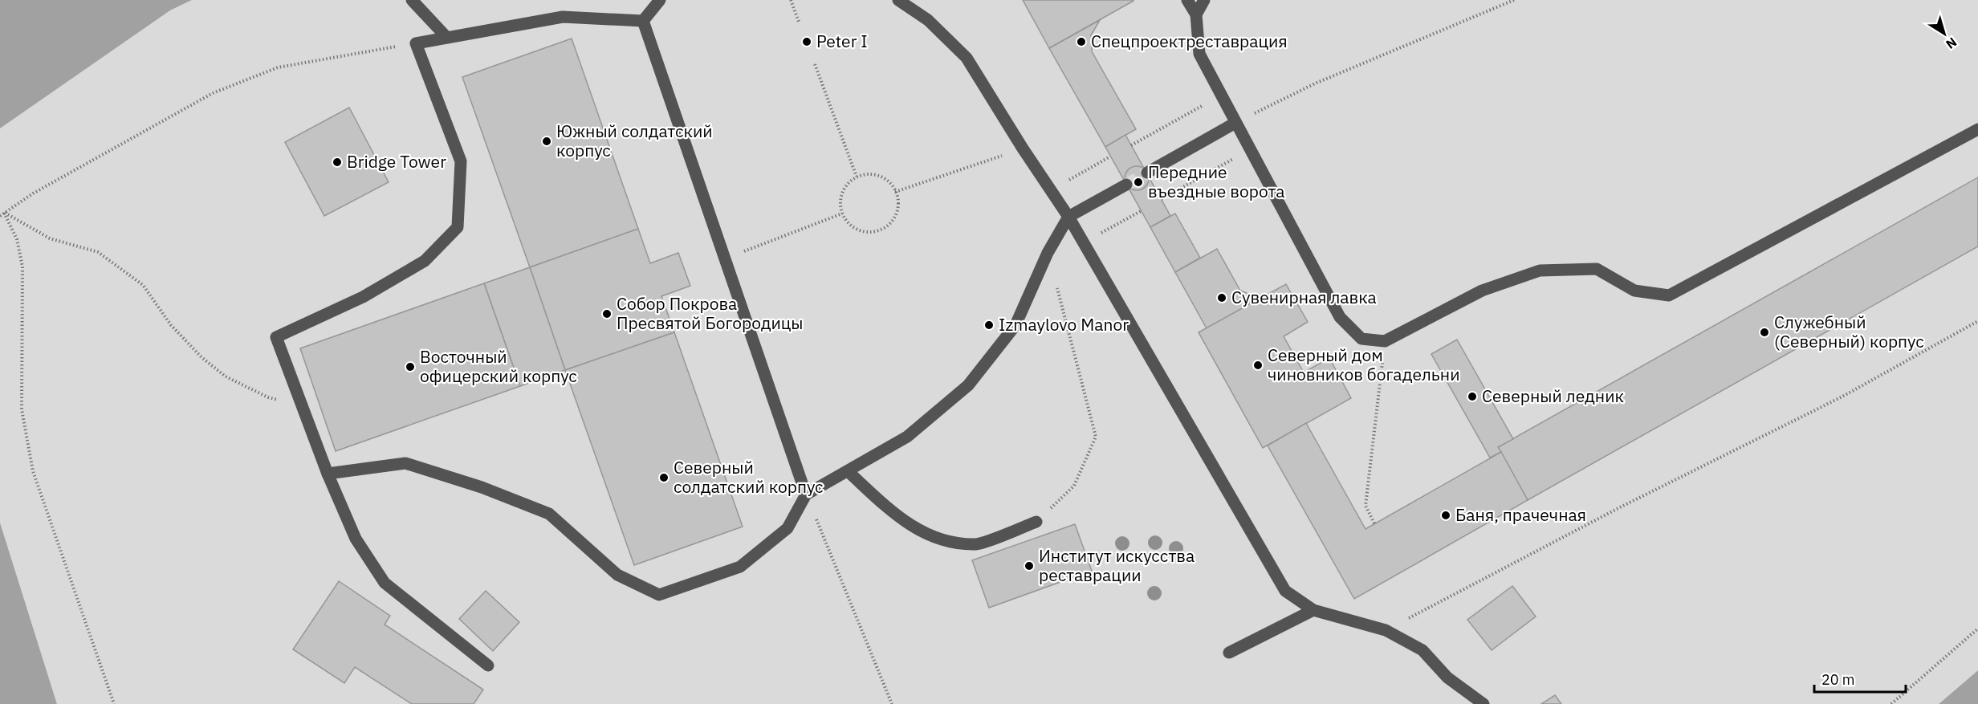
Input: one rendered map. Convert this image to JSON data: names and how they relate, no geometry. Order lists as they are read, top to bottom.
{
  "places": [
    "Peter I",
    "Спецпроектреставрация",
    "Южный солдатский корпус",
    "Bridge Tower",
    "Передние въездные ворота",
    "Сувенирная лавка",
    "Собор Покрова Пресвятой Богородицы",
    "Izmaylovo Manor",
    "Служебный (Северный) корпус",
    "Северный дом чиновников богадельни",
    "Восточный офицерский корпус",
    "Северный ледник",
    "Северный солдатский корпус",
    "Баня, прачечная",
    "Институт искусства реставрации"
  ],
  "scale_bar": "20 m",
  "north": "bottom right"
}
